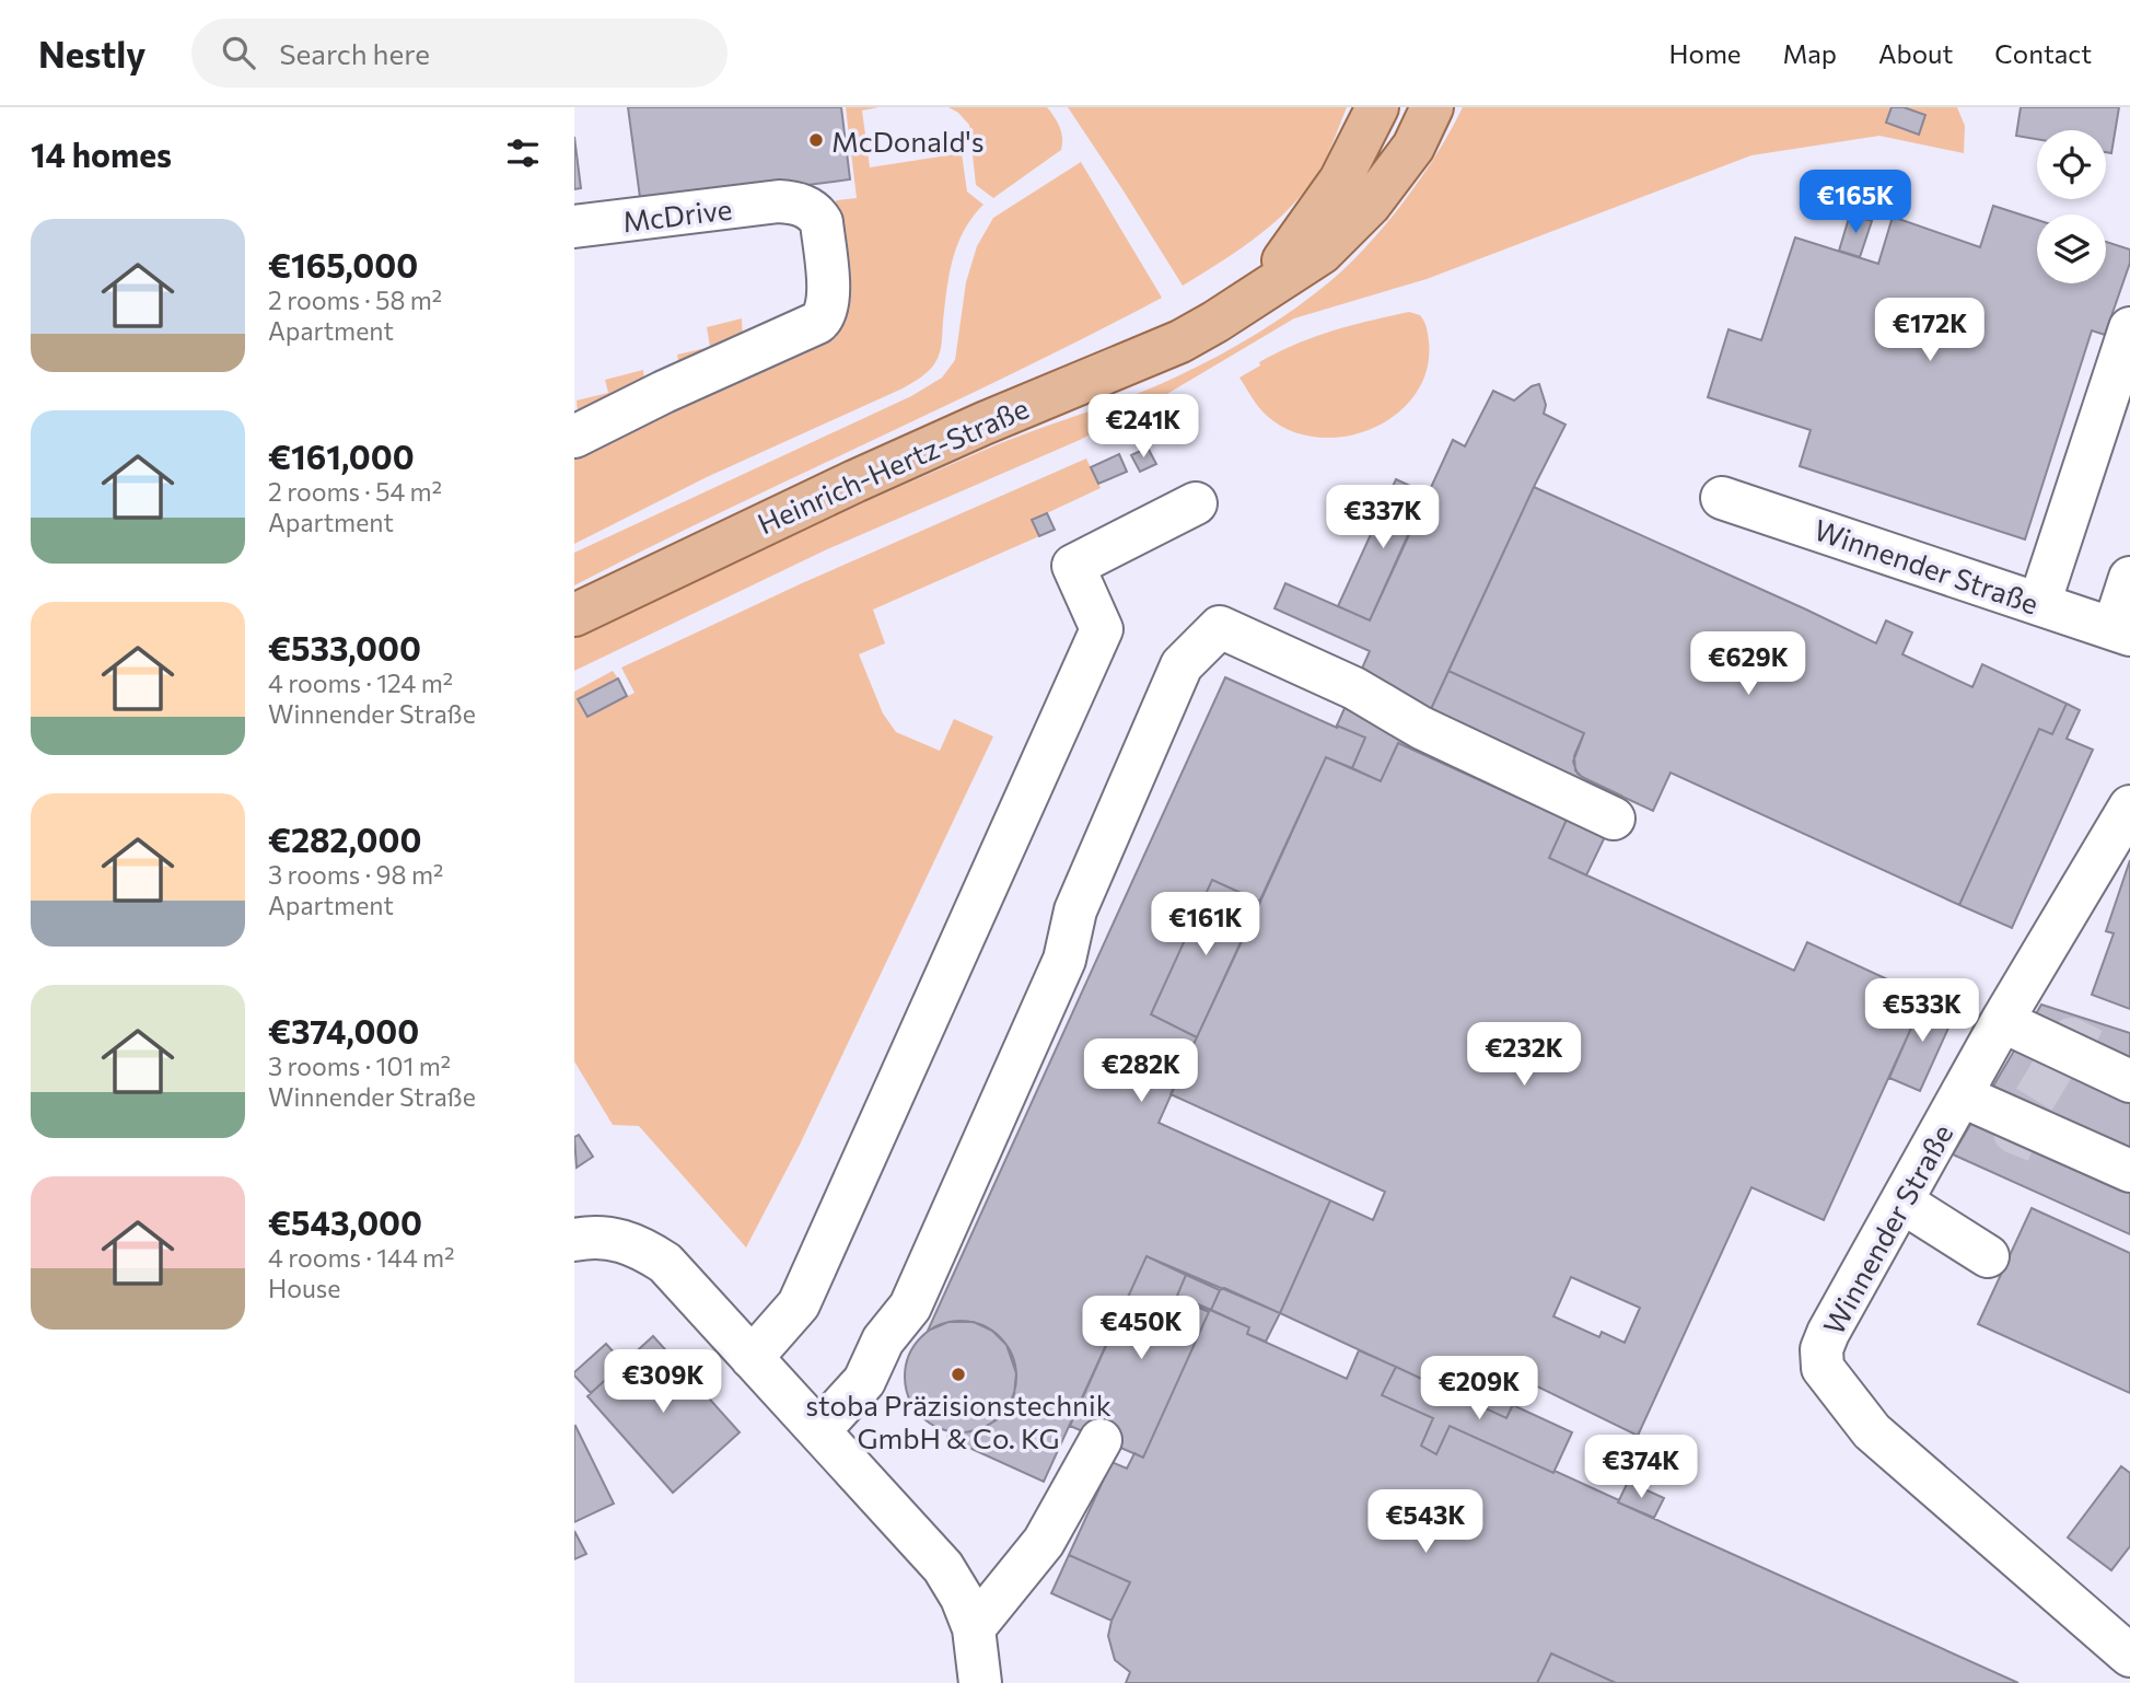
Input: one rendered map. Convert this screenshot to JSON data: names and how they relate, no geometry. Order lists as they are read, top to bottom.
{
  "streets": {
    "main road": ["Heinrich-Hertz-Straße"],
    "street": ["McDrive", "Winnender Straße"]
  },
  "places": ["McDonald's", "stoba Präzisionstechnik GmbH & Co. KG"],
  "page": {
    "header": "Nestly",
    "search": "Search here",
    "nav": [
      "Home",
      "Map",
      "About",
      "Contact"
    ],
    "heading": "14 homes",
    "price": [
      "€165K",
      "€172K",
      "€241K",
      "€337K",
      "€629K",
      "€161K",
      "€533K",
      "€232K",
      "€282K",
      "€450K",
      "€309K",
      "€209K",
      "€374K",
      "€543K"
    ],
    "list": [
      {
        "name": "€165,000",
        "note": "2 rooms · 58 m² · Apartment"
      },
      {
        "name": "€161,000",
        "note": "2 rooms · 54 m² · Apartment"
      },
      {
        "name": "€533,000",
        "note": "4 rooms · 124 m² · Winnender Straße"
      },
      {
        "name": "€282,000",
        "note": "3 rooms · 98 m² · Apartment"
      },
      {
        "name": "€374,000",
        "note": "3 rooms · 101 m² · Winnender Straße"
      },
      {
        "name": "€543,000",
        "note": "4 rooms · 144 m² · House"
      }
    ]
  }
}
